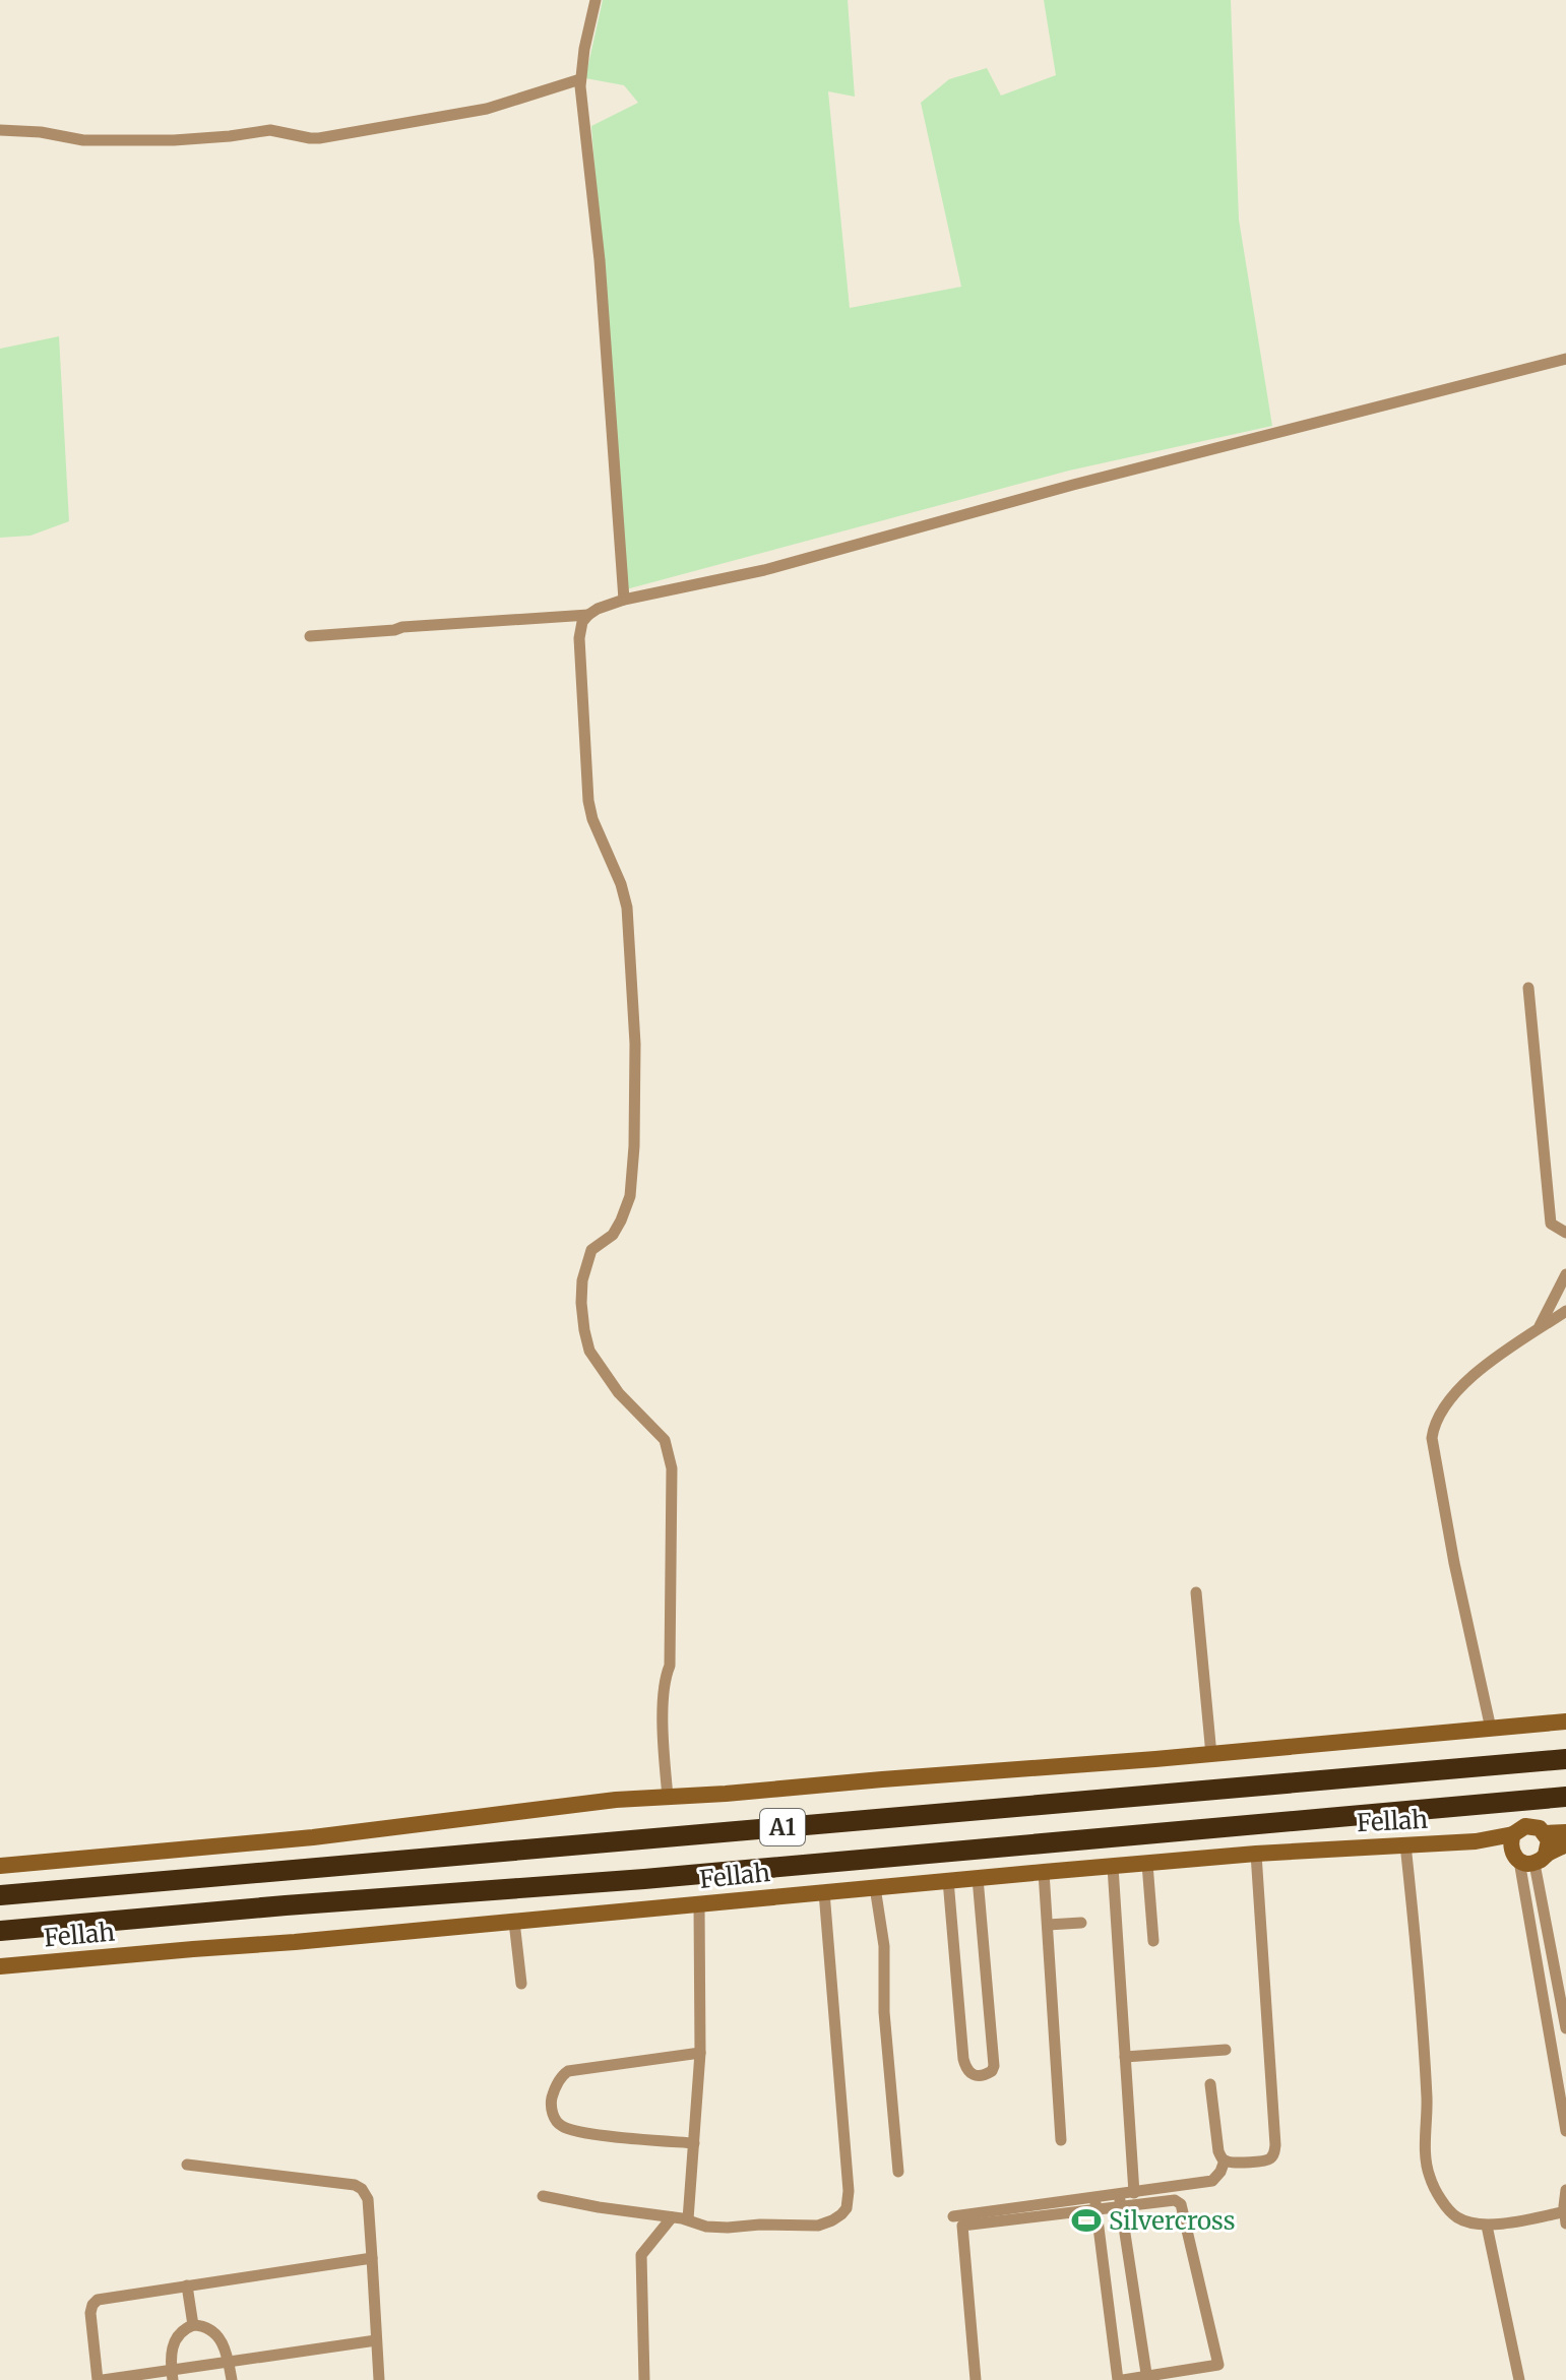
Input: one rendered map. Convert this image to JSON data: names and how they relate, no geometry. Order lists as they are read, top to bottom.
{
  "streets": {
    "highway": ["A1"],
    "street": ["Fellah"]
  },
  "places": {
    "sports": ["Silvercross"]
  }
}
